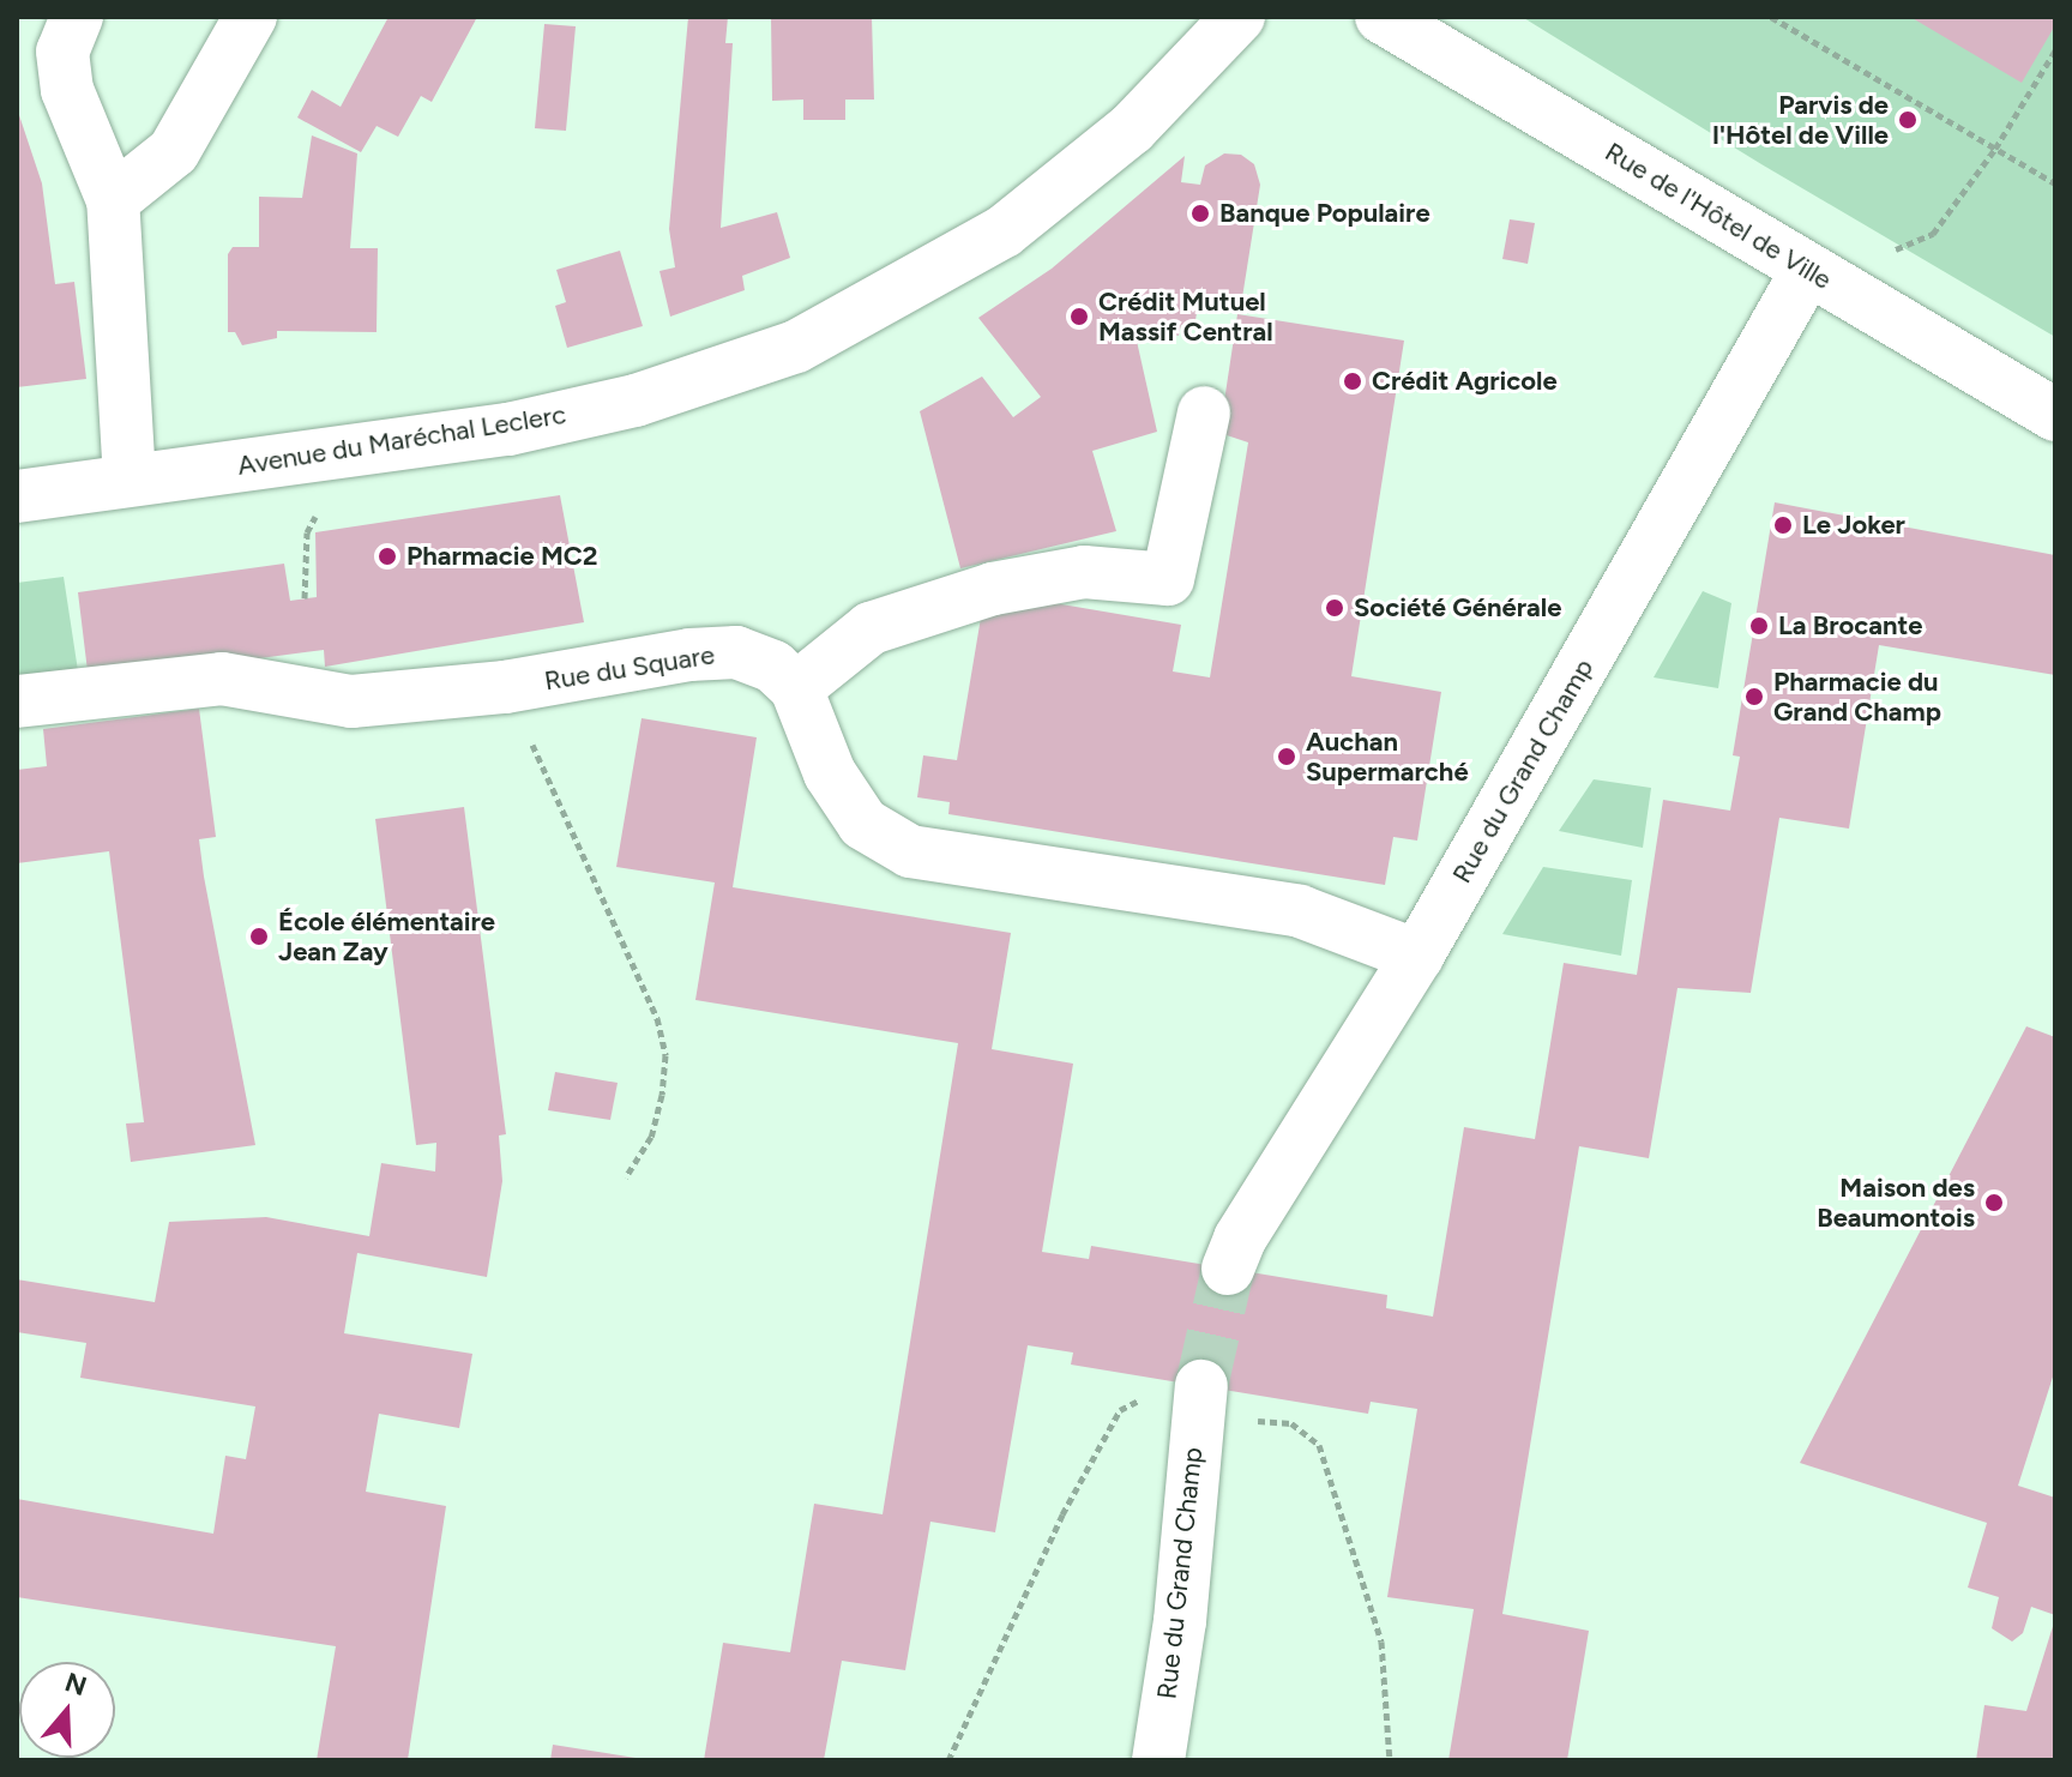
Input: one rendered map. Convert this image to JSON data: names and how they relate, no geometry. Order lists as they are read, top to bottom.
{
  "streets": {
    "street": [
      "Rue de l'Hôtel de Ville",
      "Avenue du Maréchal Leclerc",
      "Rue du Square",
      "Rue du Grand Champ"
    ]
  },
  "crossings": [
    ["Rue de l'Hôtel de Ville", "Rue du Grand Champ"]
  ],
  "places": [
    "Parvis de l'Hôtel de Ville",
    "Banque Populaire",
    "Crédit Mutuel Massif Central",
    "Crédit Agricole",
    "Le Joker",
    "Pharmacie MC2",
    "Société Générale",
    "La Brocante",
    "Pharmacie du Grand Champ",
    "Auchan Supermarché",
    "École élémentaire Jean Zay",
    "Maison des Beaumontois"
  ],
  "north": "top"
}
